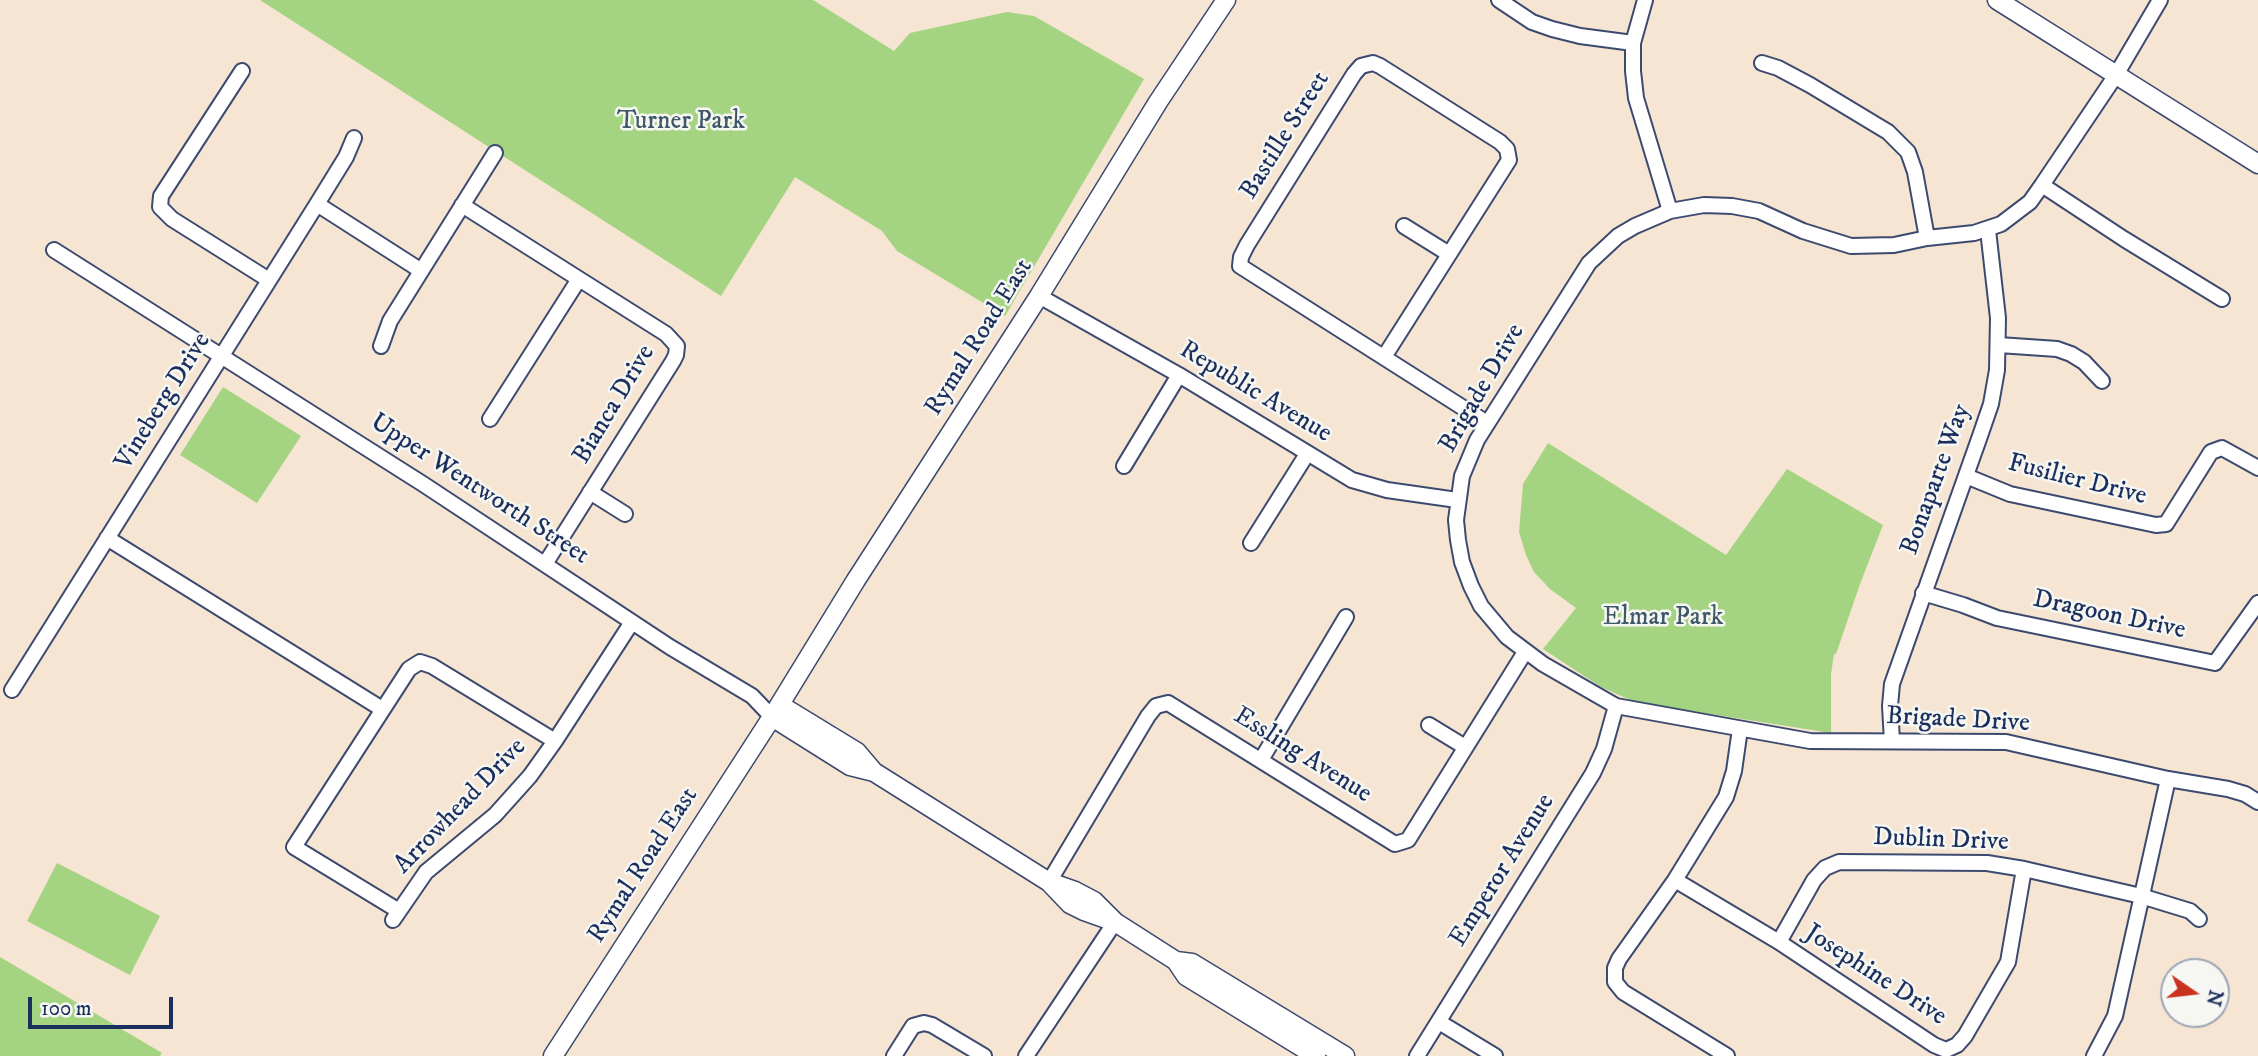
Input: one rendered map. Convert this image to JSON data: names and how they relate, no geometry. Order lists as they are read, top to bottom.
{
  "streets": {
    "main road": ["Rymal Road East", "Upper Wentworth Street"],
    "street": [
      "Bastille Street",
      "Brigade Drive",
      "Republic Avenue",
      "Vineberg Drive",
      "Bianca Drive",
      "Bonaparte Way",
      "Fusilier Drive",
      "Dragoon Drive",
      "Essling Avenue",
      "Arrowhead Drive",
      "Dublin Drive",
      "Emperor Avenue",
      "Josephine Drive"
    ]
  },
  "crossings": [
    ["Bastille Street", "Brigade Drive"],
    ["Rymal Road East", "Republic Avenue"],
    ["Rymal Road East", "Upper Wentworth Street"],
    ["Brigade Drive", "Republic Avenue"],
    ["Brigade Drive", "Bonaparte Way"],
    ["Brigade Drive", "Essling Avenue"],
    ["Brigade Drive", "Emperor Avenue"],
    ["Vineberg Drive", "Upper Wentworth Street"],
    ["Bianca Drive", "Upper Wentworth Street"],
    ["Bonaparte Way", "Fusilier Drive"],
    ["Bonaparte Way", "Dragoon Drive"],
    ["Upper Wentworth Street", "Essling Avenue"],
    ["Upper Wentworth Street", "Arrowhead Drive"],
    ["Dublin Drive", "Josephine Drive"]
  ],
  "parks": ["Turner Park", "Elmar Park"],
  "scale_bar": "100 m",
  "north": "right"
}
